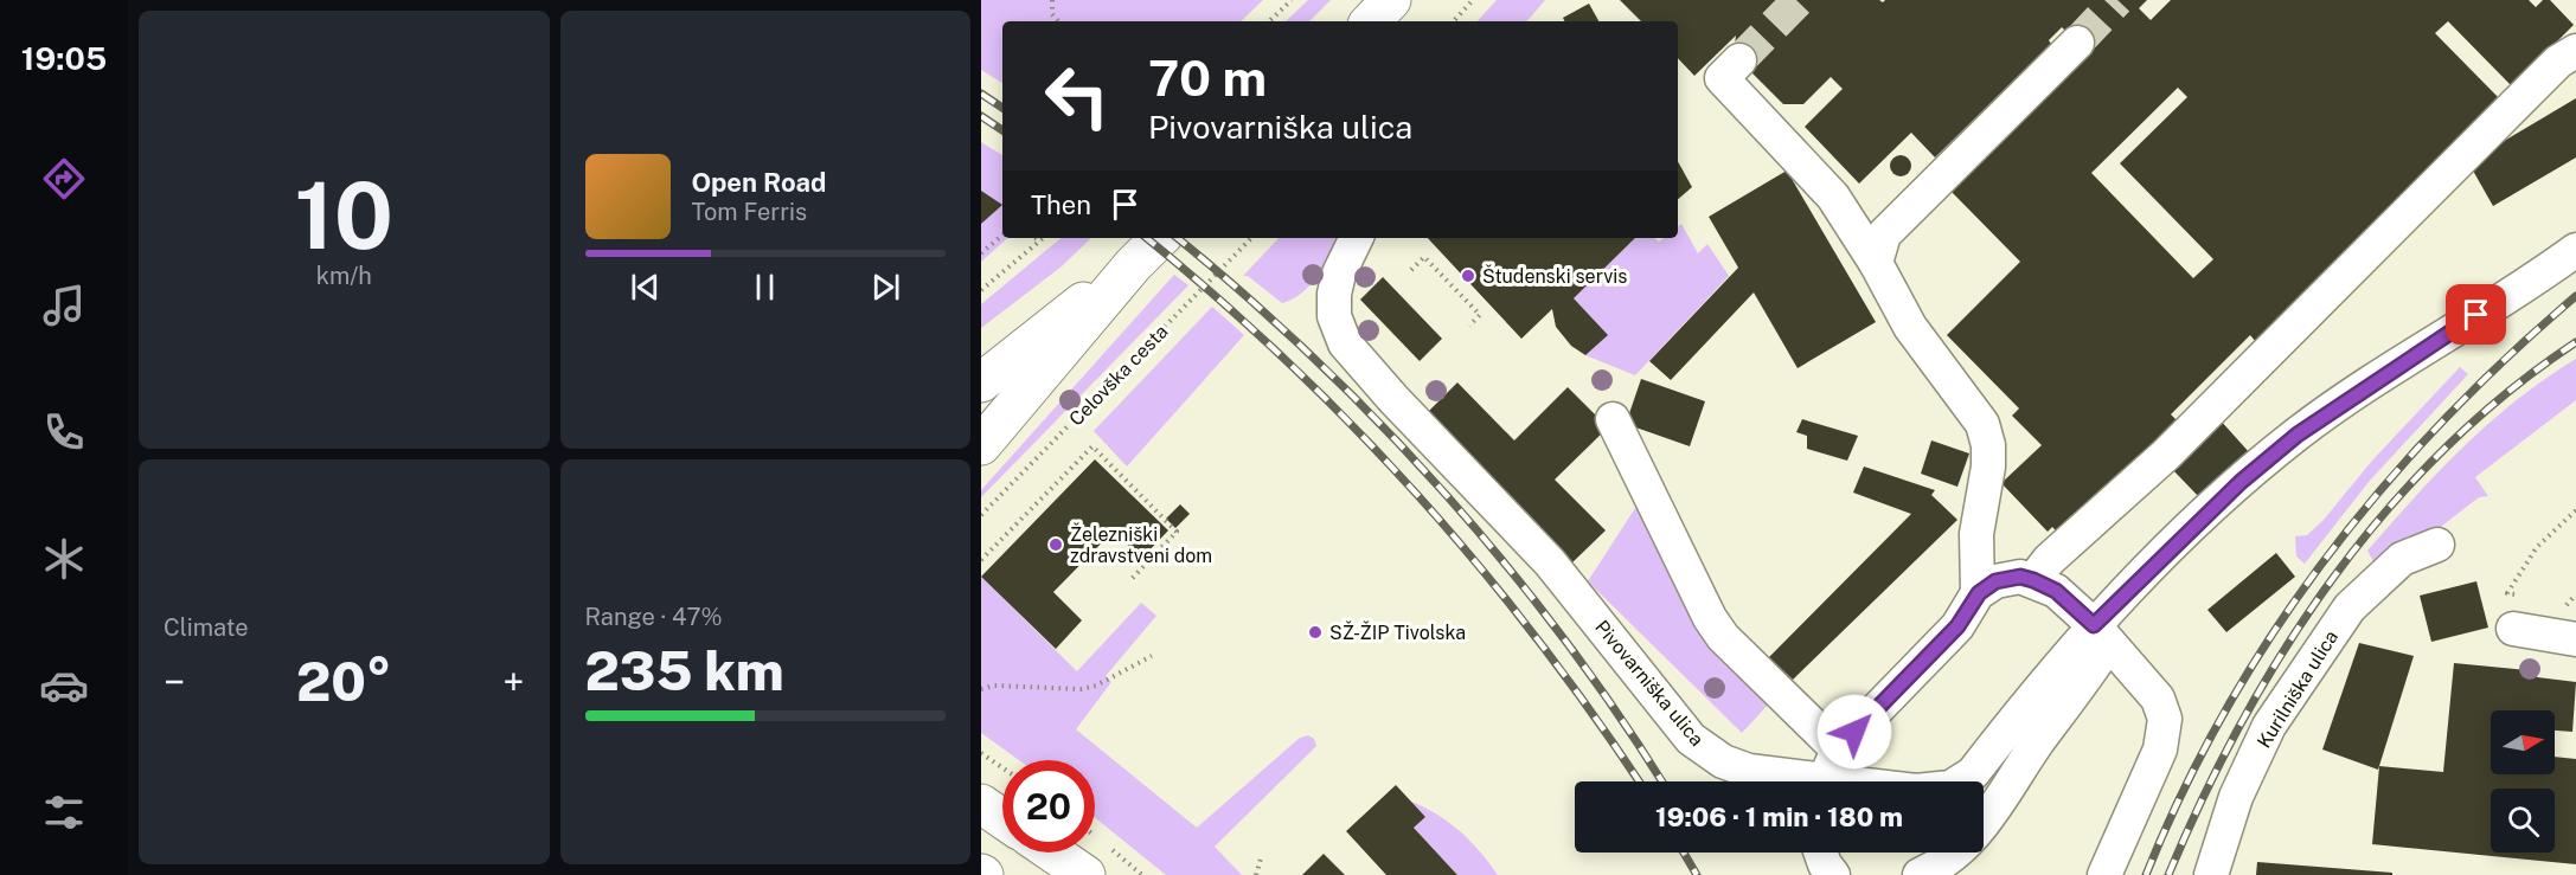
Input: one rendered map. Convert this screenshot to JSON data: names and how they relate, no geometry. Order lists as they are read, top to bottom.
{
  "streets": {
    "street": ["Pivovarniška ulica", "Kurilniška ulica"],
    "path": ["Celovška cesta"]
  },
  "places": ["Študenski servis", "Železniški zdravstveni dom", "SŽ-ŽIP Tivolska"],
  "north": "right",
  "page": {
    "tabs": "19:05",
    "tile": [
      ["10", "km/h"],
      "Climate",
      ["Range · 47%", "235 km"]
    ],
    "turn": ["70 m", "Pivovarniška ulica"],
    "song": ["Open Road", "Tom Ferris"],
    "then": "Then",
    "heat": ["−", "20°", "+"],
    "limit": "20",
    "trip": "19:06 · 1 min · 180 m"
  }
}
